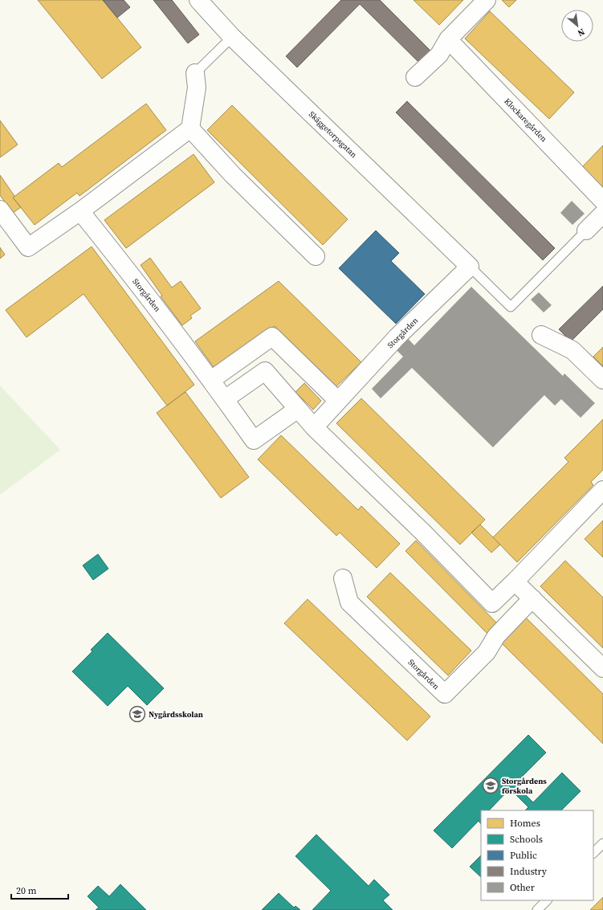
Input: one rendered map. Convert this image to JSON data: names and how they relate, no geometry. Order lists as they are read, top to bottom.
{
  "streets": {
    "street": ["Klockaregården", "Skäggetorpsgatan", "Storgården"]
  },
  "crossings": [
    ["Skäggetorpsgatan", "Storgården"]
  ],
  "places": {
    "school or university": ["Nygårdsskolan", "Storgårdens förskola"]
  },
  "legend": [
    "Homes",
    "Schools",
    "Public",
    "Industry",
    "Other"
  ],
  "scale_bar": "20 m",
  "north": "bottom right"
}
